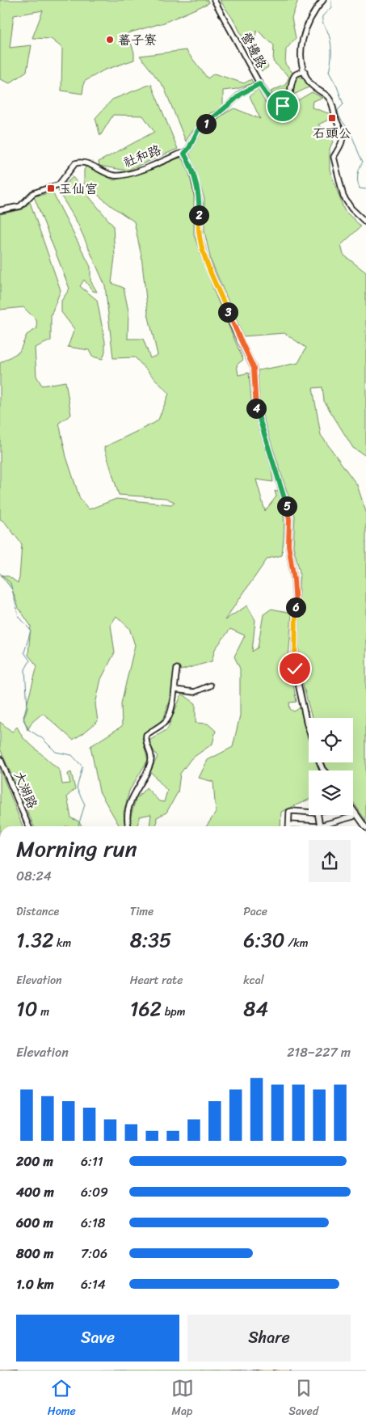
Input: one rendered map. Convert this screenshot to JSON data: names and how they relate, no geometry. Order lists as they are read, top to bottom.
{
  "streets": {
    "street": ["營邊路", "社和路", "大湖路"]
  },
  "places": {
    "other": ["蕃子寮"],
    "transit": ["石頭公", "玉仙宮"]
  },
  "page": {
    "pins": [
      "1",
      "2",
      "3",
      "4",
      "5",
      "6"
    ],
    "heading": ["Morning run", "08:24"],
    "stats": [
      ["Distance", "1.32 km"],
      ["Time", "8:35"],
      ["Pace", "6:30 /km"],
      ["Elevation", "10 m"],
      ["Heart rate", "162 bpm"],
      ["kcal", "84"]
    ],
    "chart": ["Elevation", "218–227 m"],
    "list": [
      {
        "name": "200 m",
        "note": "6:11"
      },
      {
        "name": "400 m",
        "note": "6:09"
      },
      {
        "name": "600 m",
        "note": "6:18"
      },
      {
        "name": "800 m",
        "note": "7:06"
      },
      {
        "name": "1.0 km",
        "note": "6:14"
      }
    ],
    "buttons": ["Save", "Share"],
    "tabs": ["Home", "Map", "Saved"]
  }
}
